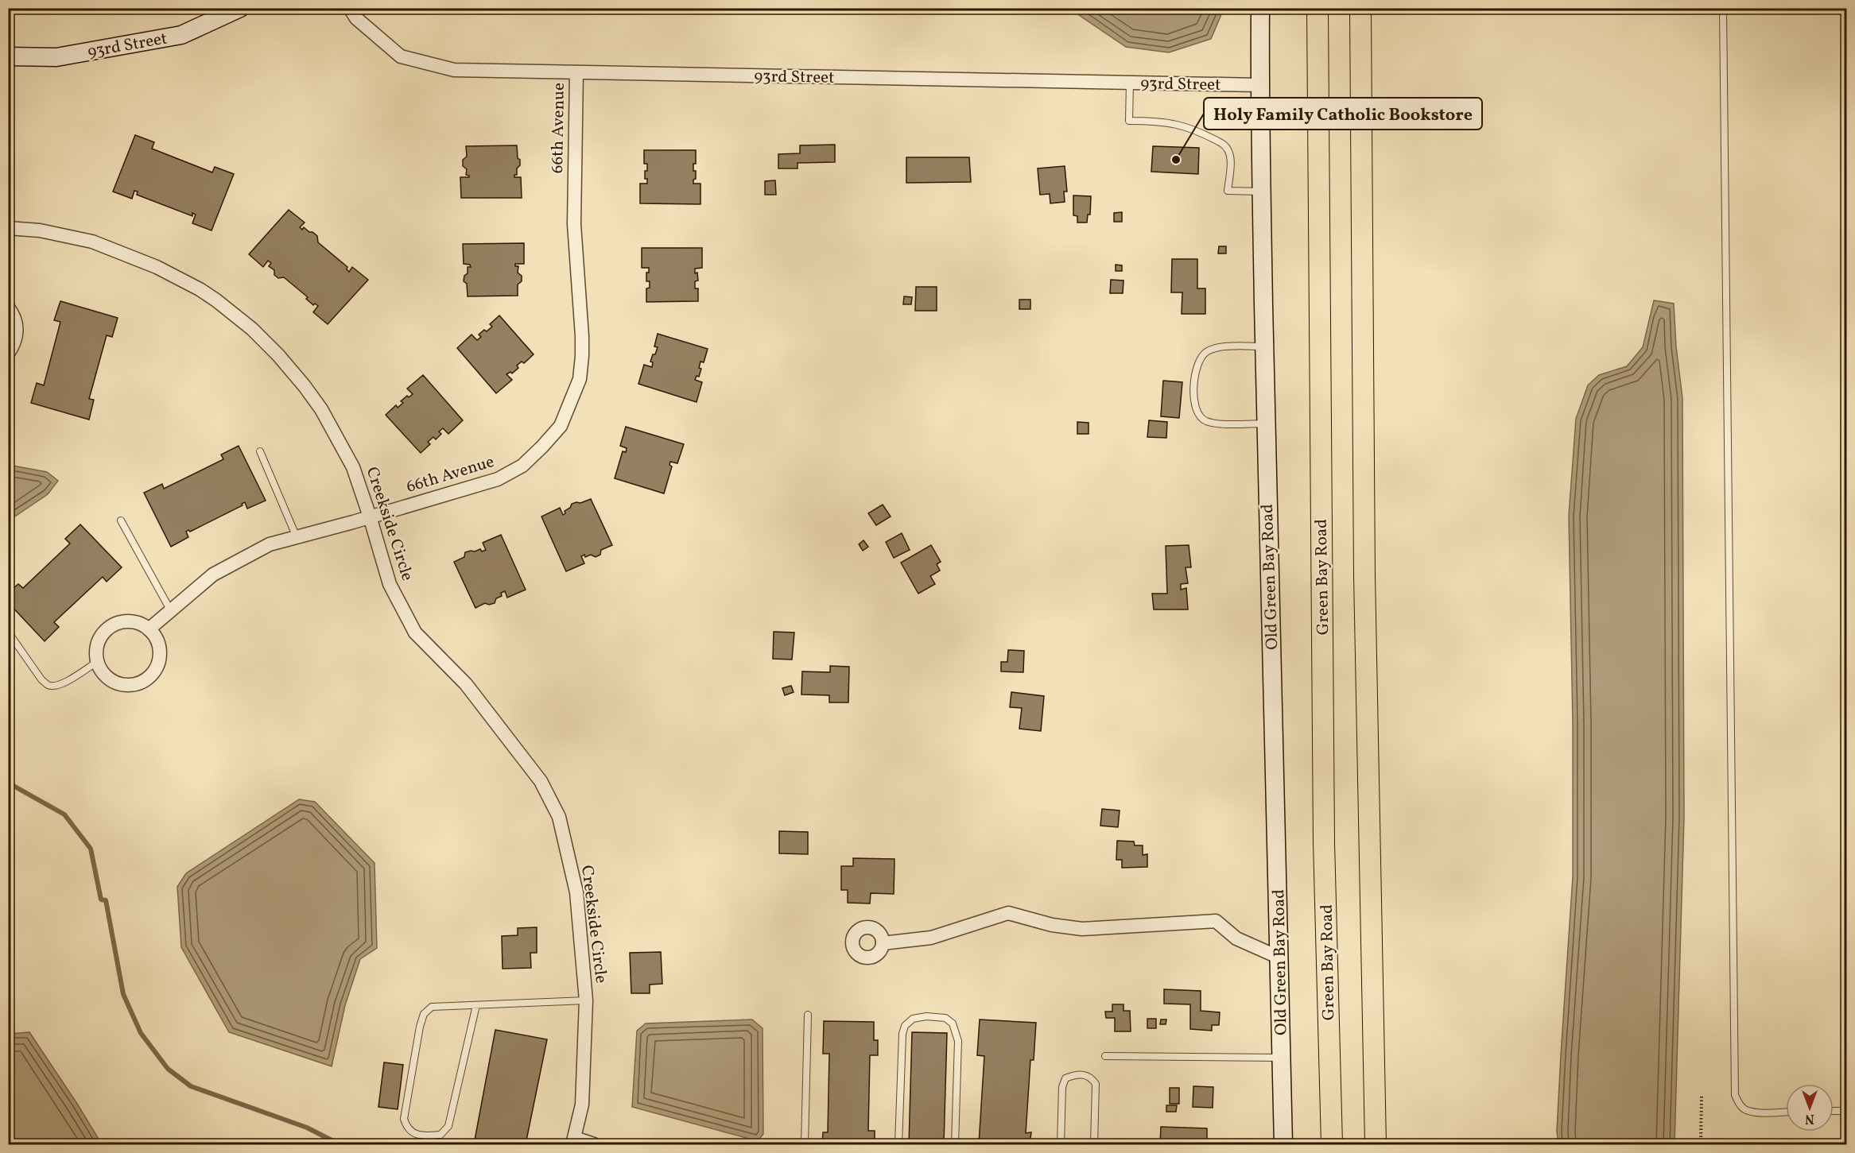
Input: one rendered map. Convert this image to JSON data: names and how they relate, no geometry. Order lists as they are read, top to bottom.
{
  "streets": {
    "main road": ["Green Bay Road"],
    "street": [
      "93rd Street",
      "66th Avenue",
      "Creekside Circle",
      "Old Green Bay Road"
    ]
  },
  "crossings": [
    ["93rd Street", "66th Avenue"],
    ["93rd Street", "Old Green Bay Road"],
    ["66th Avenue", "Creekside Circle"]
  ],
  "places": ["Holy Family Catholic Bookstore"],
  "north": "bottom"
}
